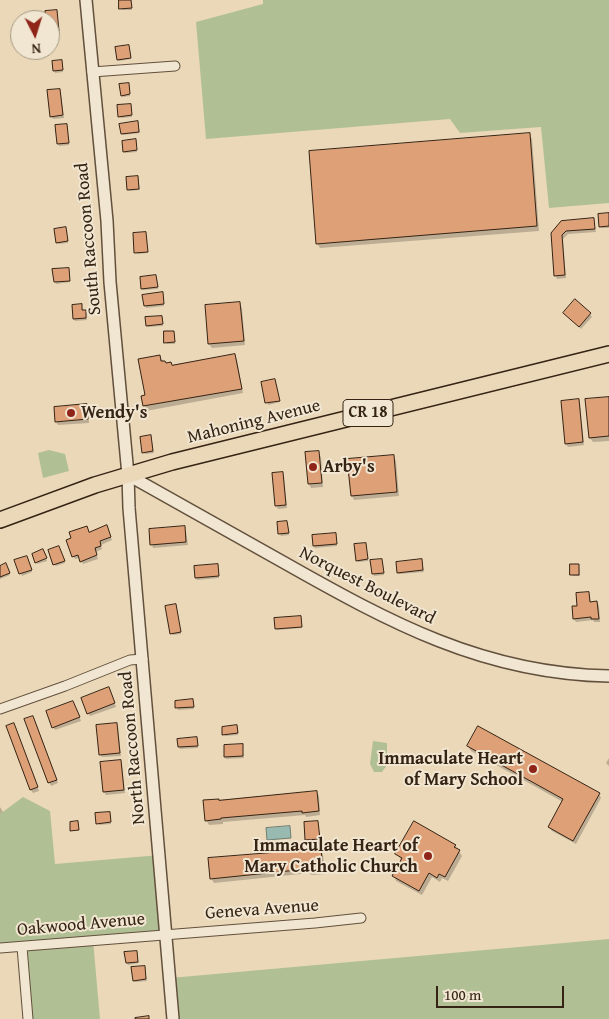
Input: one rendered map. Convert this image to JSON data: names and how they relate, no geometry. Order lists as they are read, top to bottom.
{
  "streets": {
    "main road": ["CR 18", "Mahoning Avenue"],
    "street": [
      "South Raccoon Road",
      "Norquest Boulevard",
      "North Raccoon Road",
      "Geneva Avenue",
      "Oakwood Avenue"
    ]
  },
  "crossings": [
    ["South Raccoon Road", "Mahoning Avenue"],
    ["South Raccoon Road", "Norquest Boulevard"],
    ["South Raccoon Road", "North Raccoon Road"],
    ["Mahoning Avenue", "Norquest Boulevard"],
    ["Mahoning Avenue", "North Raccoon Road"],
    ["Norquest Boulevard", "North Raccoon Road"],
    ["North Raccoon Road", "Geneva Avenue"],
    ["North Raccoon Road", "Oakwood Avenue"],
    ["Geneva Avenue", "Oakwood Avenue"]
  ],
  "places": [
    "Wendy's",
    "Arby's",
    "Immaculate Heart of Mary School",
    "Immaculate Heart of Mary Catholic Church"
  ],
  "scale_bar": "100 m",
  "north": "bottom"
}
